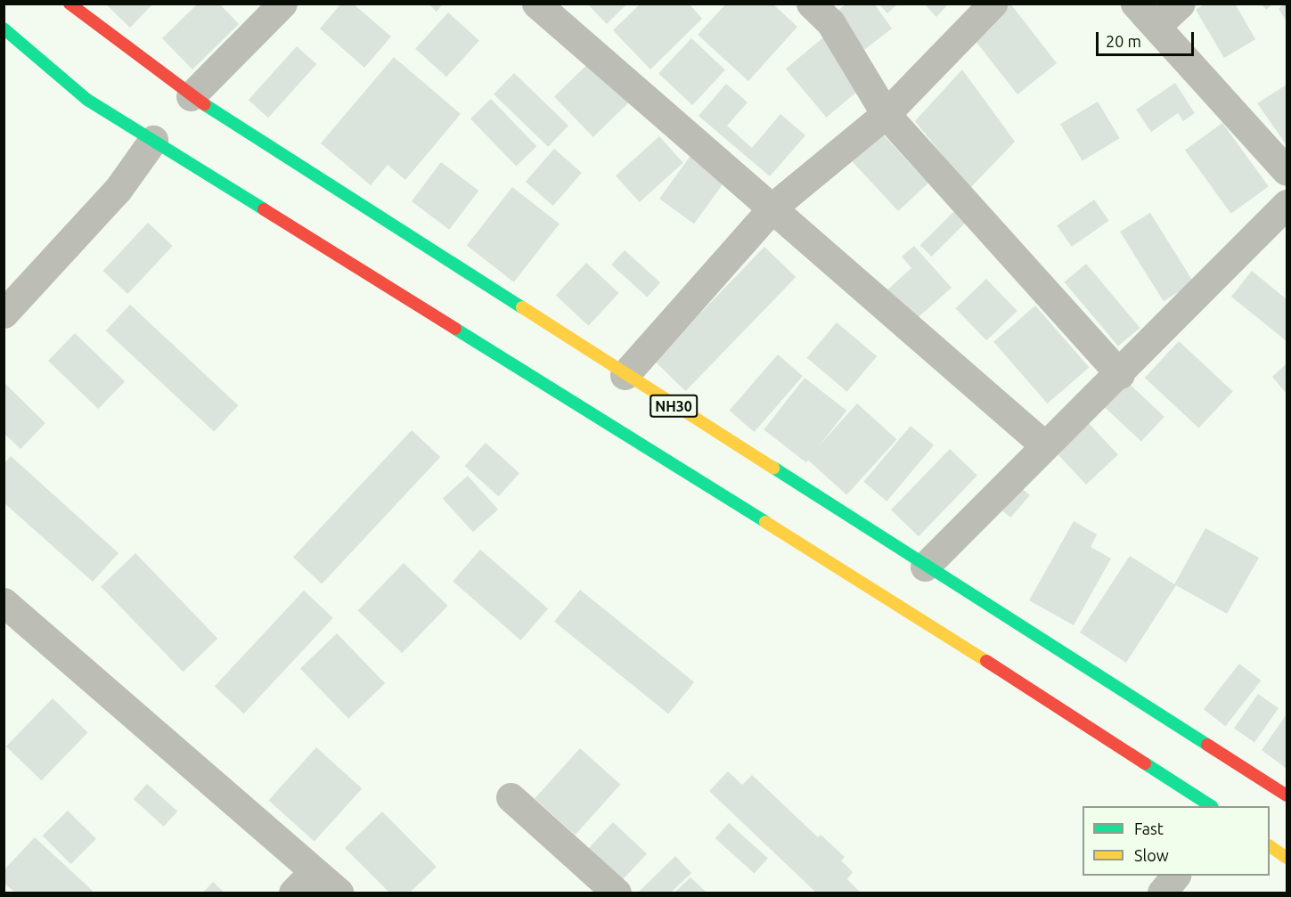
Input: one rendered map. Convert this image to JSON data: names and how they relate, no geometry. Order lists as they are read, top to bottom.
{
  "streets": {
    "highway": ["NH30"]
  },
  "legend": ["Fast", "Slow"],
  "scale_bar": "20 m"
}
